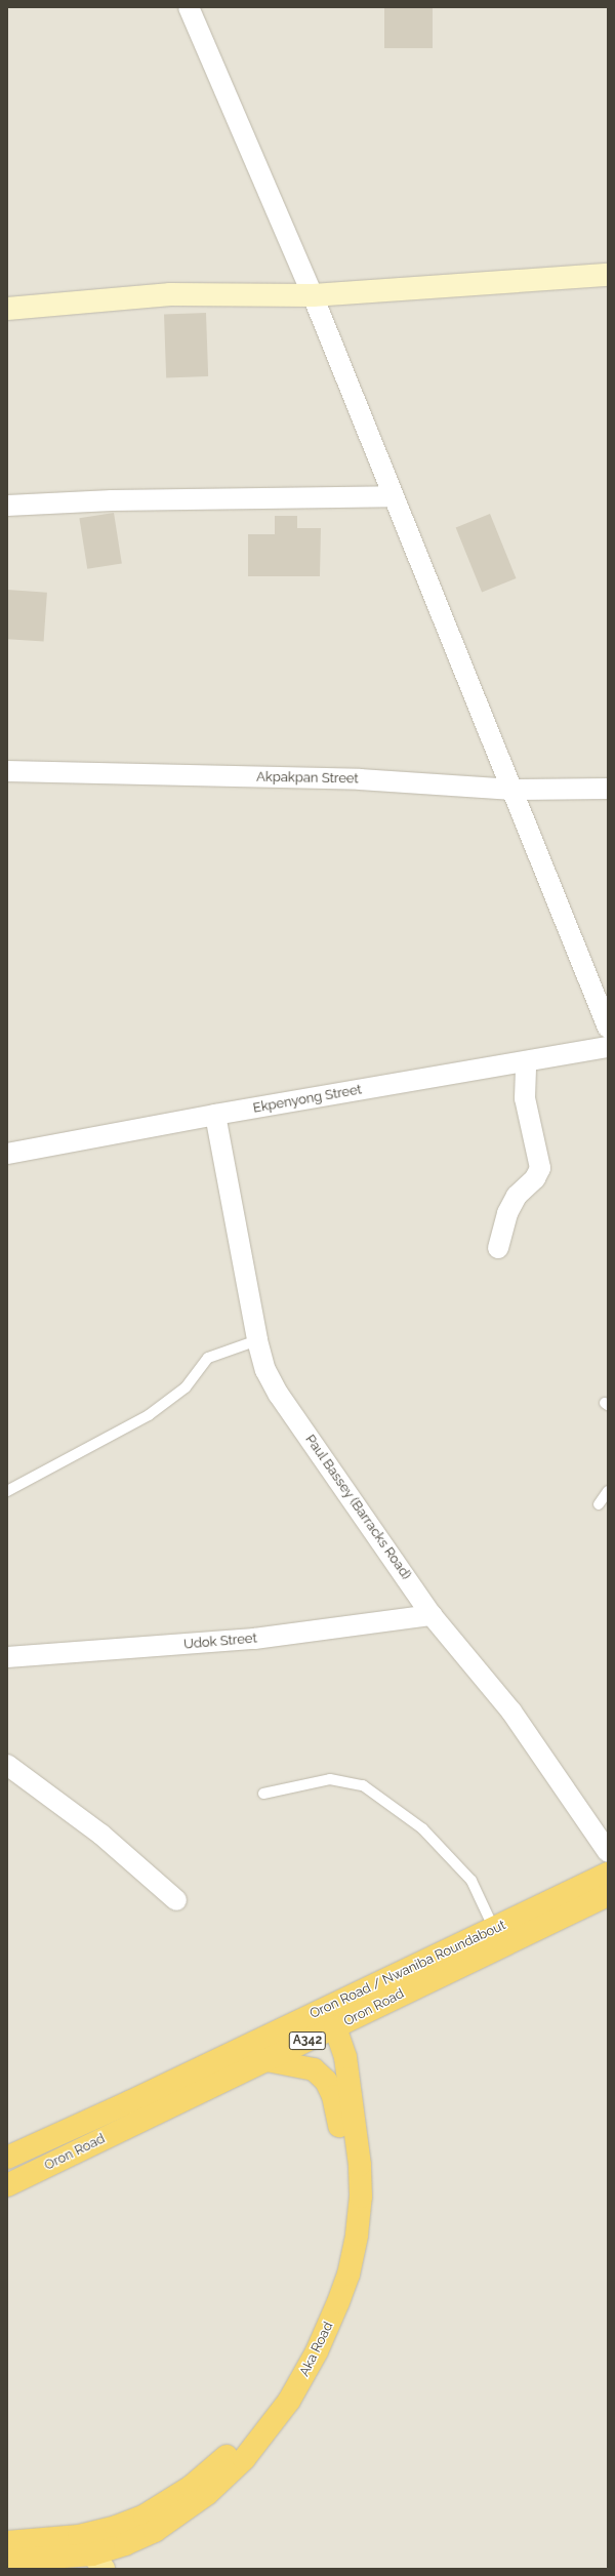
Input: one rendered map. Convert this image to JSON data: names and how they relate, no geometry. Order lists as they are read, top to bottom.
{
  "streets": {
    "highway": [
      "Oron Road / Nwaniba Roundabout",
      "Oron Road",
      "A342",
      "Aka Road"
    ],
    "street": [
      "Akpakpan Street",
      "Ekpenyong Street",
      "Paul Bassey (Barracks Road)",
      "Udok Street"
    ]
  },
  "crossings": [
    ["Ekpenyong Street", "Paul Bassey (Barracks Road)"],
    ["Paul Bassey (Barracks Road)", "Udok Street"],
    ["Oron Road", "Aka Road"]
  ]
}
